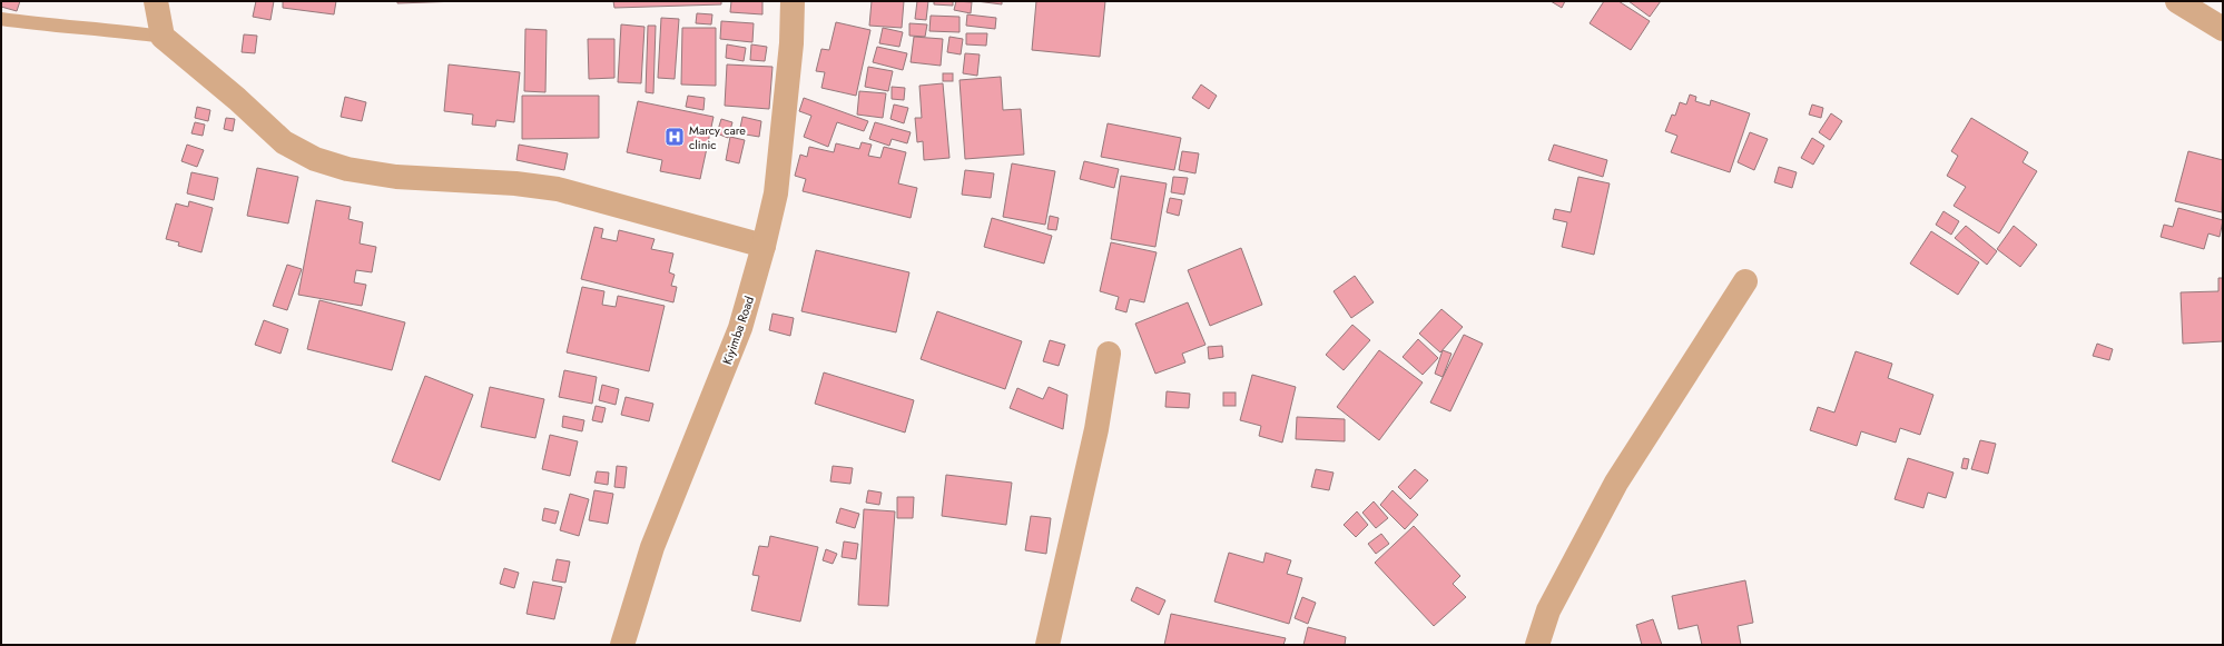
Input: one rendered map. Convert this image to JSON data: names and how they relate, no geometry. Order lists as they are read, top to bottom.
{
  "streets": {
    "street": ["Kiyimba Road"]
  },
  "places": {
    "hospital": ["Marcy care clinic"]
  }
}
